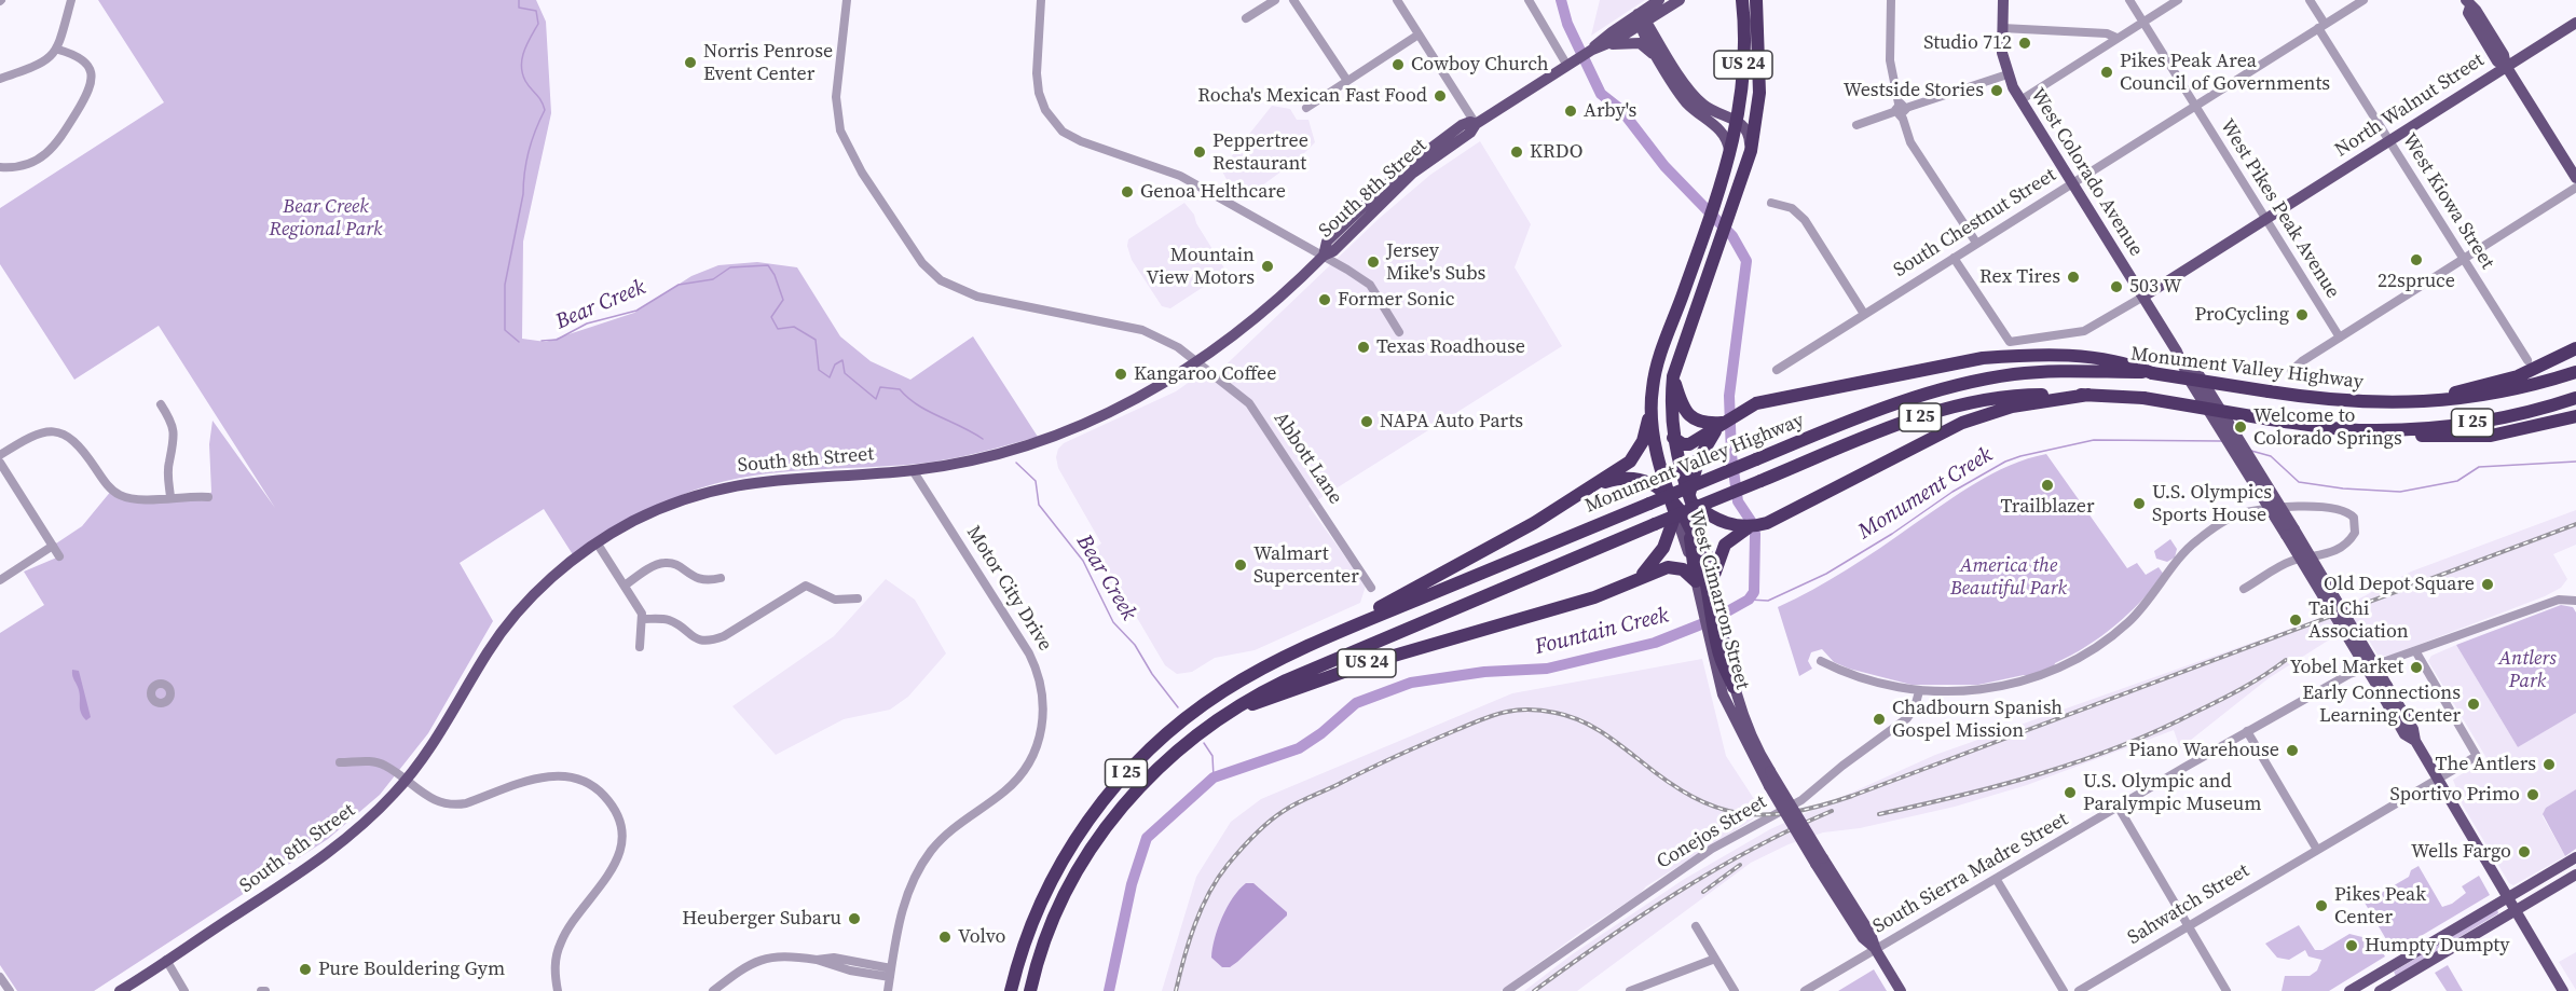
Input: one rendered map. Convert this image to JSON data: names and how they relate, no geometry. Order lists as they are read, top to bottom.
{
  "streets": {
    "highway": [
      "US 24",
      "Monument Valley Highway",
      "I 25",
      "West Cimarron Street"
    ],
    "main road": ["North Walnut Street", "West Colorado Avenue", "South 8th Street"],
    "street": [
      "West Kiowa Street",
      "West Pikes Peak Avenue",
      "South Chestnut Street",
      "Abbott Lane",
      "Motor City Drive",
      "Conejos Street",
      "South Sierra Madre Street",
      "Sahwatch Street"
    ]
  },
  "crossings": [
    ["US 24", "Monument Valley Highway"],
    ["US 24", "West Cimarron Street"],
    ["North Walnut Street", "West Colorado Avenue"],
    ["North Walnut Street", "West Kiowa Street"],
    ["North Walnut Street", "West Pikes Peak Avenue"],
    ["West Colorado Avenue", "South Chestnut Street"],
    ["West Colorado Avenue", "Sahwatch Street"],
    ["South 8th Street", "Abbott Lane"],
    ["South 8th Street", "Motor City Drive"],
    ["West Kiowa Street", "South Chestnut Street"],
    ["West Pikes Peak Avenue", "South Chestnut Street"],
    ["West Cimarron Street", "South Sierra Madre Street"]
  ],
  "water": ["Bear Creek", "Monument Creek", "Fountain Creek"],
  "parks": ["Bear Creek Regional Park", "America the Beautiful Park", "Antlers Park"],
  "places": [
    "Studio 712",
    "Norris Penrose Event Center",
    "Cowboy Church",
    "Pikes Peak Area Council of Governments",
    "Westside Stories",
    "Rocha's Mexican Fast Food",
    "Arby's",
    "Peppertree Restaurant",
    "KRDO",
    "Genoa Helthcare",
    "22spruce",
    "Jersey Mike's Subs",
    "Mountain View Motors",
    "Rex Tires",
    "503 W",
    "Former Sonic",
    "ProCycling",
    "Texas Roadhouse",
    "Kangaroo Coffee",
    "NAPA Auto Parts",
    "Welcome to Colorado Springs",
    "Trailblazer",
    "U.S. Olympics Sports House",
    "Walmart Supercenter",
    "Old Depot Square",
    "Tai Chi Association",
    "Yobel Market",
    "Early Connections Learning Center",
    "Chadbourn Spanish Gospel Mission",
    "Piano Warehouse",
    "The Antlers",
    "U.S. Olympic and Paralympic Museum",
    "Sportivo Primo",
    "Wells Fargo",
    "Pikes Peak Center",
    "Heuberger Subaru",
    "Volvo",
    "Humpty Dumpty",
    "Pure Bouldering Gym"
  ]
}
